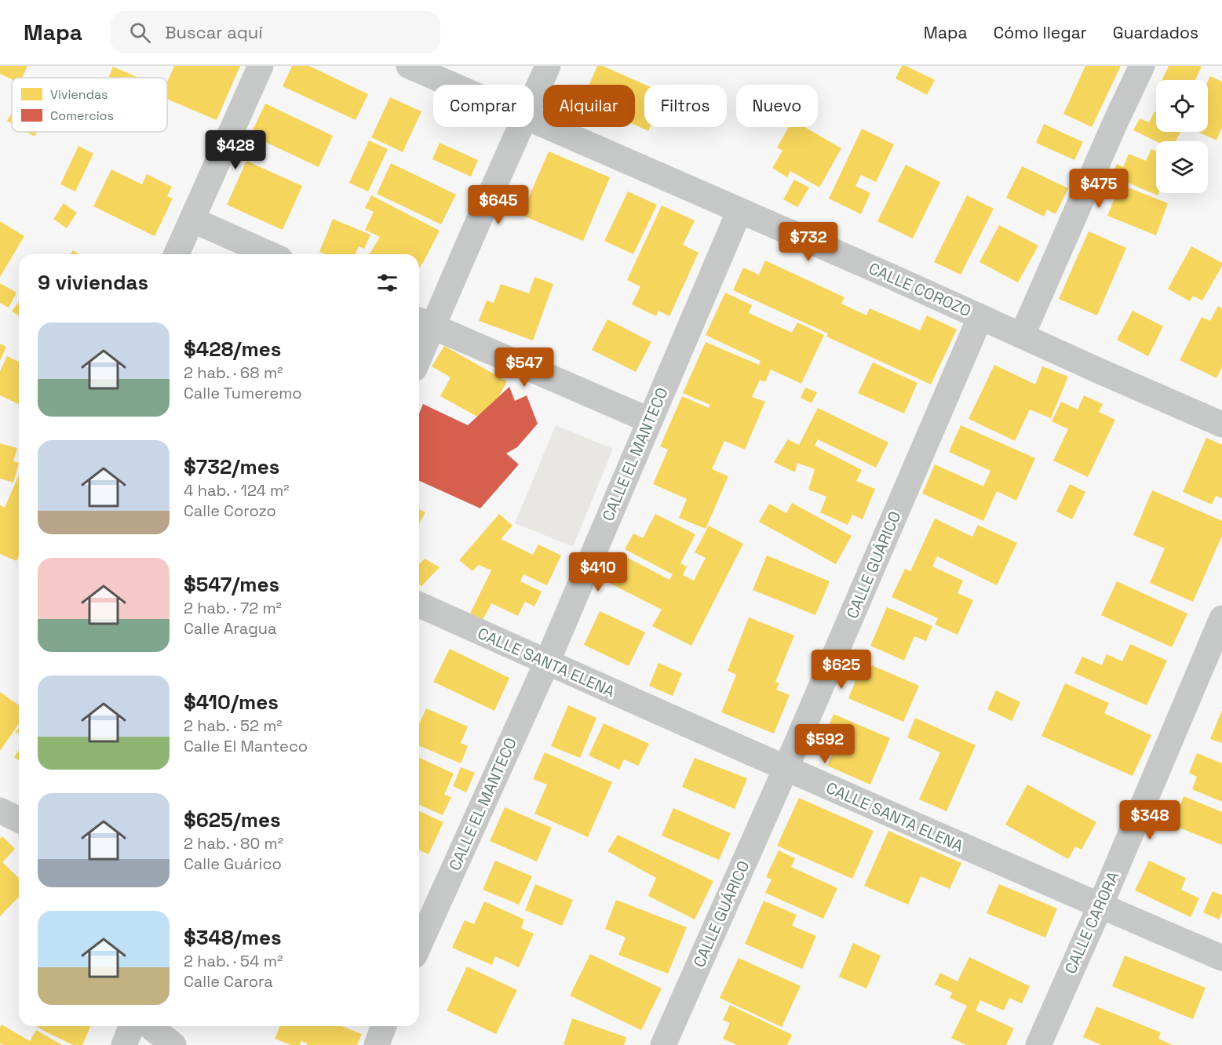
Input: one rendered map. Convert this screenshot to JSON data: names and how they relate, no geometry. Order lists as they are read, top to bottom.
{
  "streets": {
    "street": [
      "CALLE COROZO",
      "CALLE EL MANTECO",
      "CALLE GUÁRICO",
      "CALLE SANTA ELENA",
      "CALLE CARORA"
    ]
  },
  "crossings": [
    ["CALLE COROZO", "CALLE EL MANTECO"],
    ["CALLE COROZO", "CALLE GUÁRICO"],
    ["CALLE EL MANTECO", "CALLE SANTA ELENA"],
    ["CALLE GUÁRICO", "CALLE SANTA ELENA"],
    ["CALLE SANTA ELENA", "CALLE CARORA"]
  ],
  "legend": ["Viviendas", "Comercios"],
  "page": {
    "header": "Mapa",
    "search": "Buscar aquí",
    "nav": ["Mapa", "Cómo llegar", "Guardados"],
    "chip": [
      "Comprar",
      "Alquilar",
      "Filtros",
      "Nuevo"
    ],
    "price": [
      "$428",
      "$475",
      "$645",
      "$732",
      "$547",
      "$410",
      "$625",
      "$592",
      "$348"
    ],
    "heading": "9 viviendas",
    "list": [
      {
        "name": "$428/mes",
        "note": "2 hab. · 68 m² · Calle Tumeremo"
      },
      {
        "name": "$732/mes",
        "note": "4 hab. · 124 m² · Calle Corozo"
      },
      {
        "name": "$547/mes",
        "note": "2 hab. · 72 m² · Calle Aragua"
      },
      {
        "name": "$410/mes",
        "note": "2 hab. · 52 m² · Calle El Manteco"
      },
      {
        "name": "$625/mes",
        "note": "2 hab. · 80 m² · Calle Guárico"
      },
      {
        "name": "$348/mes",
        "note": "2 hab. · 54 m² · Calle Carora"
      }
    ]
  }
}
